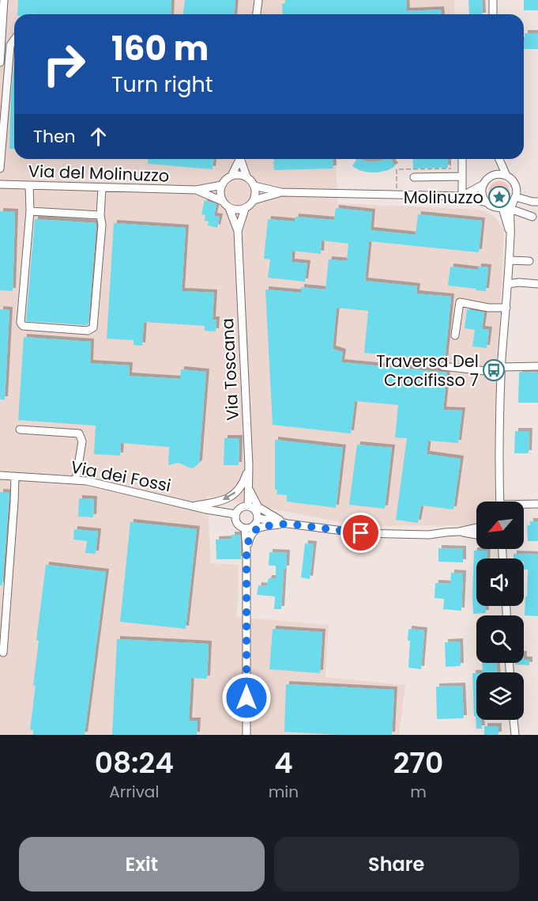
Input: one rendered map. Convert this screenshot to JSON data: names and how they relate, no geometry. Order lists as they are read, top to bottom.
{
  "streets": {
    "street": ["Via del Molinuzzo", "Via Toscana", "Via dei Fossi"]
  },
  "crossings": [
    ["Via del Molinuzzo", "Via Toscana"],
    ["Via Toscana", "Via dei Fossi"]
  ],
  "places": {
    "place": ["Molinuzzo"],
    "bus stop": ["Traversa Del Crocifisso 7"]
  },
  "north": "bottom left",
  "page": {
    "turn": ["160 m", "Turn right"],
    "then": "Then",
    "eta": [
      "08:24",
      "Arrival",
      "4",
      "min",
      "270",
      "m"
    ],
    "buttons": ["Exit", "Share"]
  }
}
